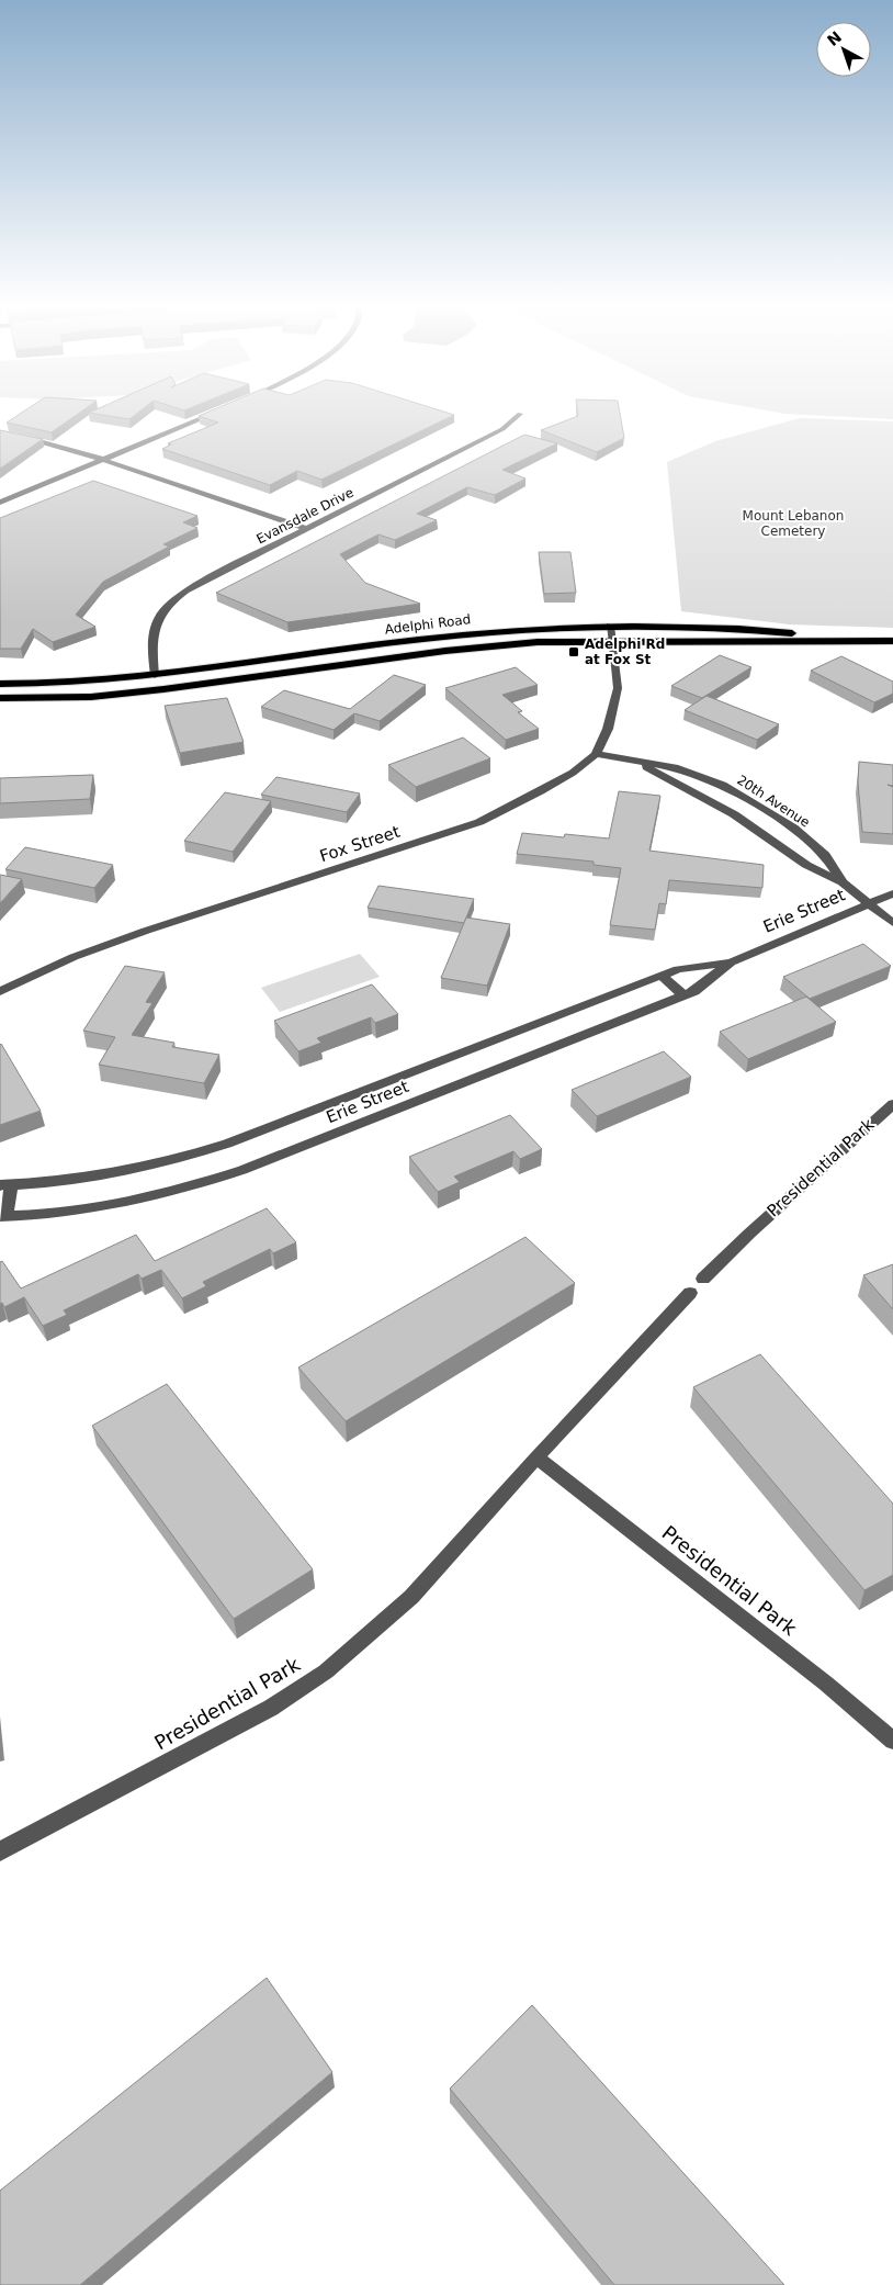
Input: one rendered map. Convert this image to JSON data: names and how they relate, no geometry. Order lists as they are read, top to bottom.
{
  "streets": {
    "main road": ["Adelphi Road"],
    "street": [
      "Evansdale Drive",
      "20th Avenue",
      "Fox Street",
      "Erie Street",
      "Presidential Park"
    ]
  },
  "crossings": [
    ["Evansdale Drive", "Adelphi Road"],
    ["20th Avenue", "Fox Street"],
    ["20th Avenue", "Erie Street"]
  ],
  "parks": ["Mount Lebanon Cemetery"],
  "places": {
    "transit": ["Adelphi Rd at Fox St"]
  },
  "north": "top left"
}
